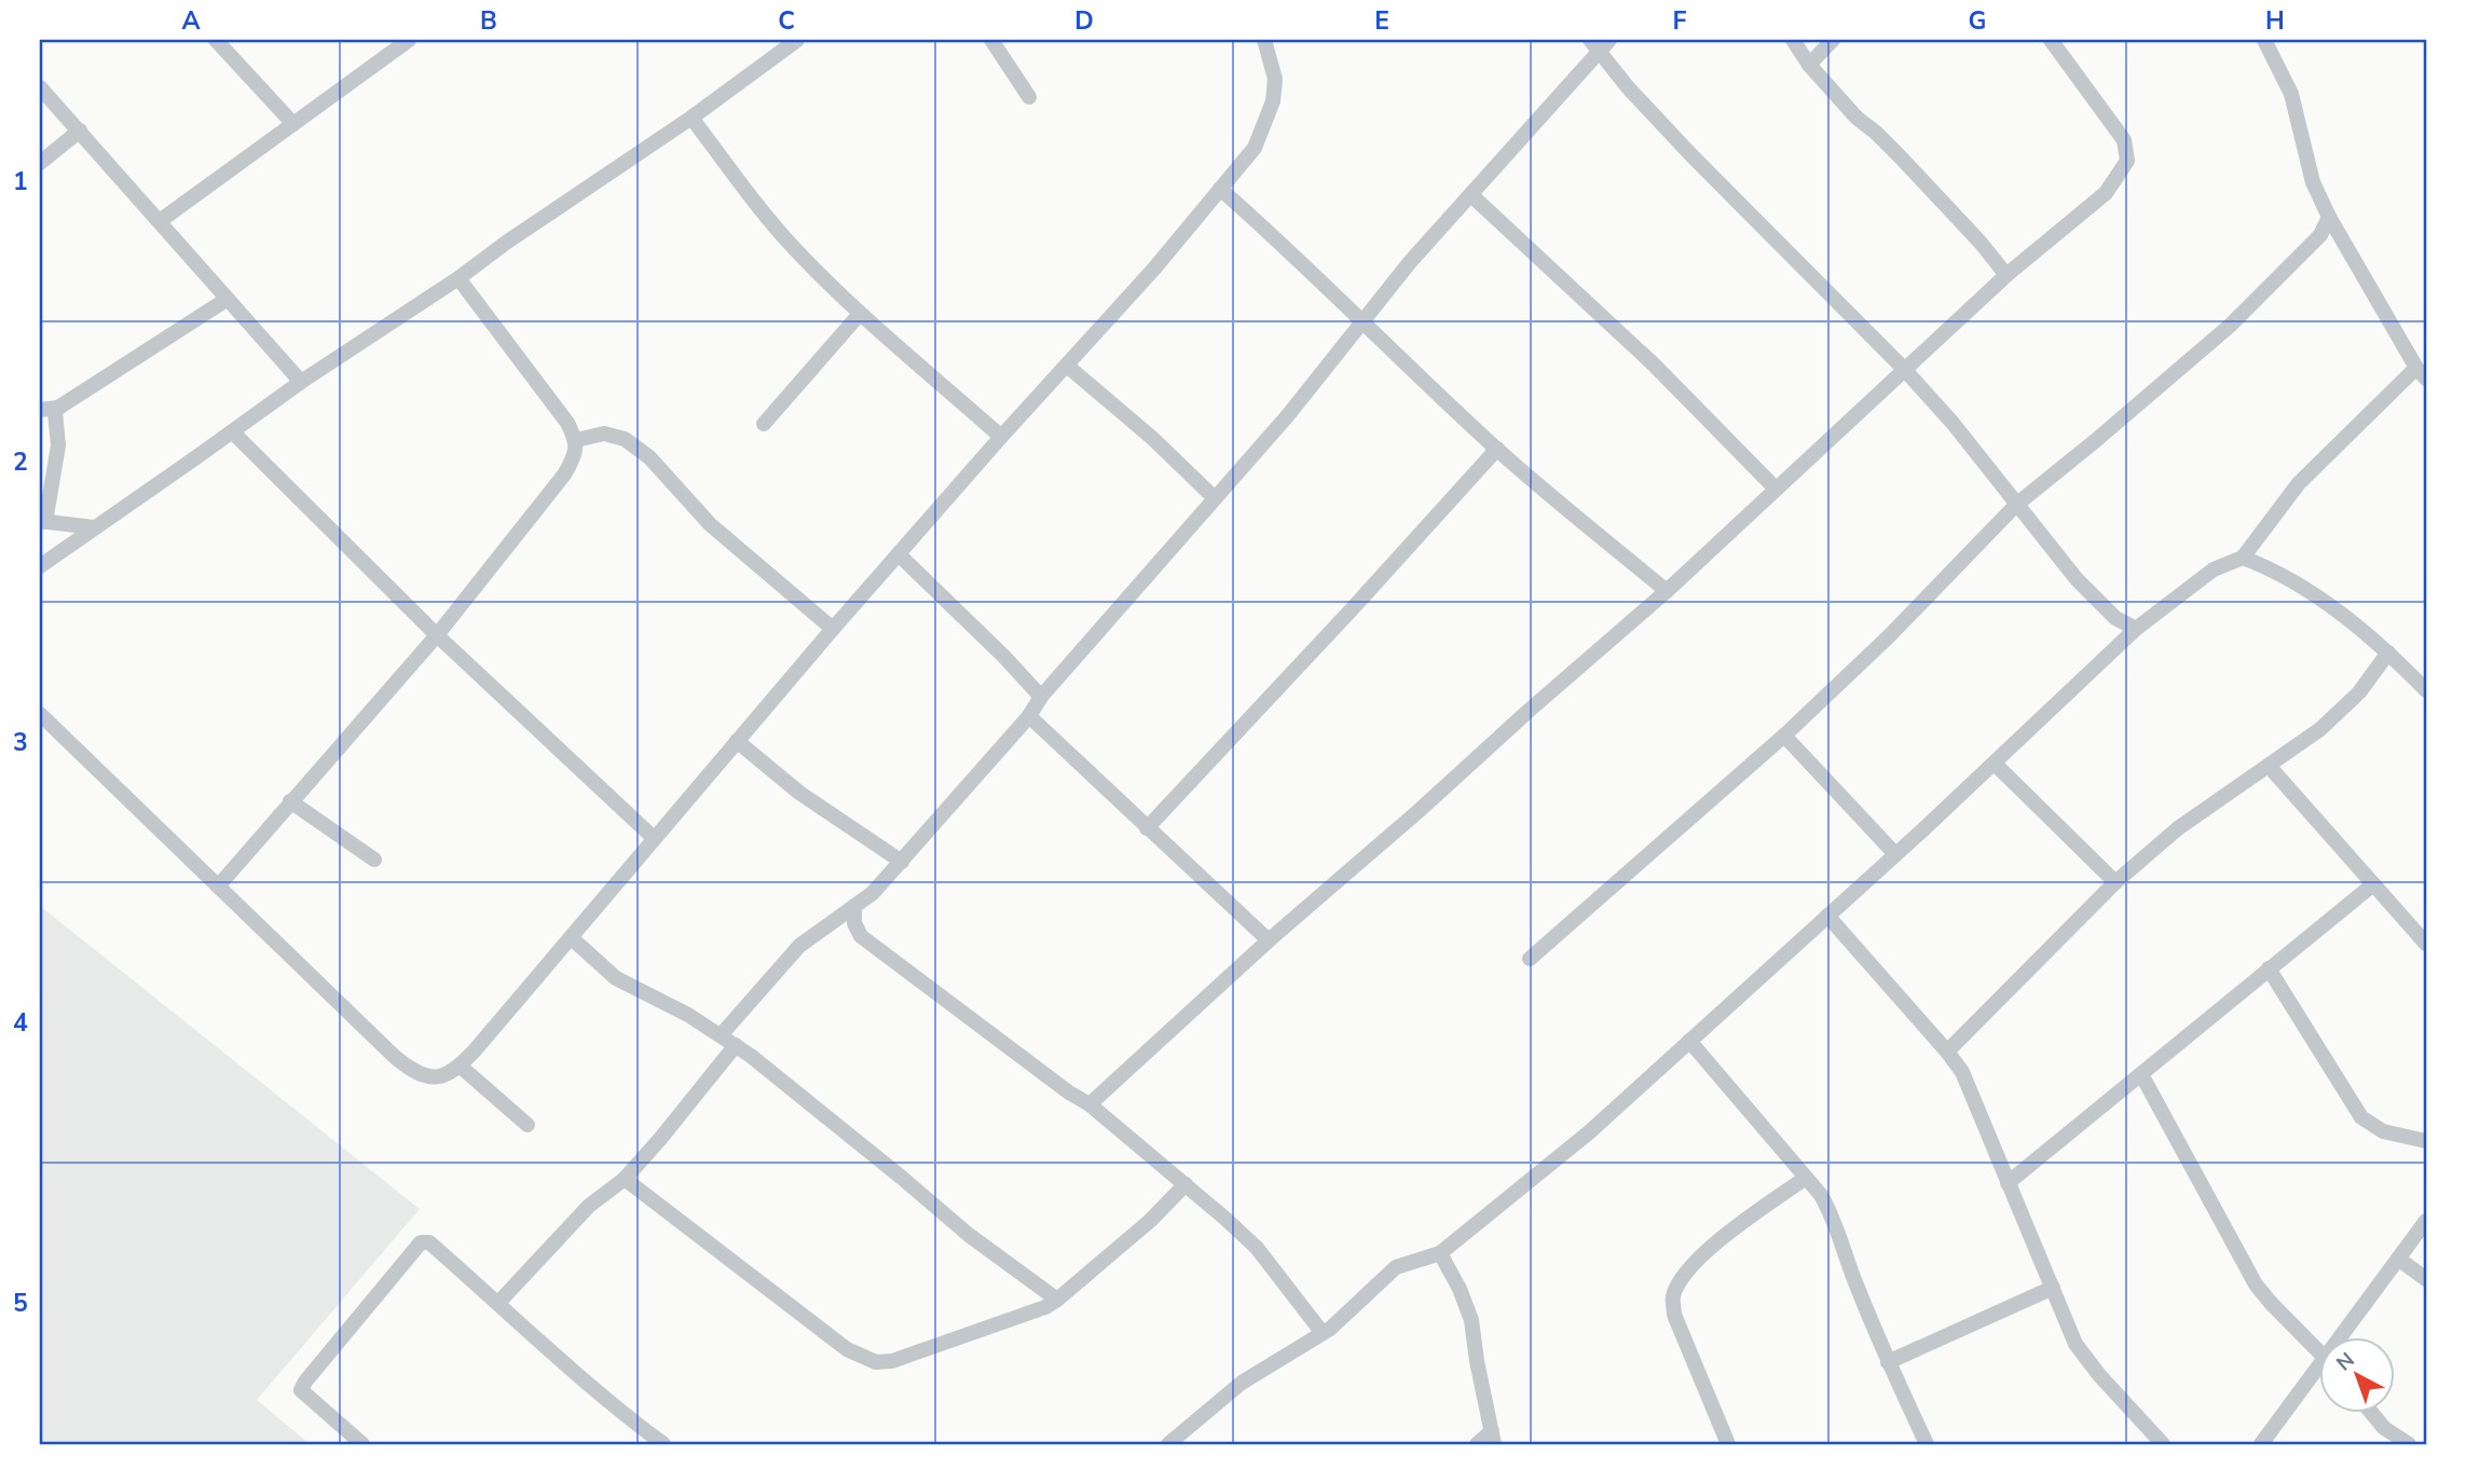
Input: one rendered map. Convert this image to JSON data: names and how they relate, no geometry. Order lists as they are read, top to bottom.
{
  "north": "top left",
  "grid": {
    "columns": [
      "A",
      "B",
      "C",
      "D",
      "E",
      "F",
      "G",
      "H"
    ],
    "rows": [
      "1",
      "2",
      "3",
      "4",
      "5"
    ]
  }
}
